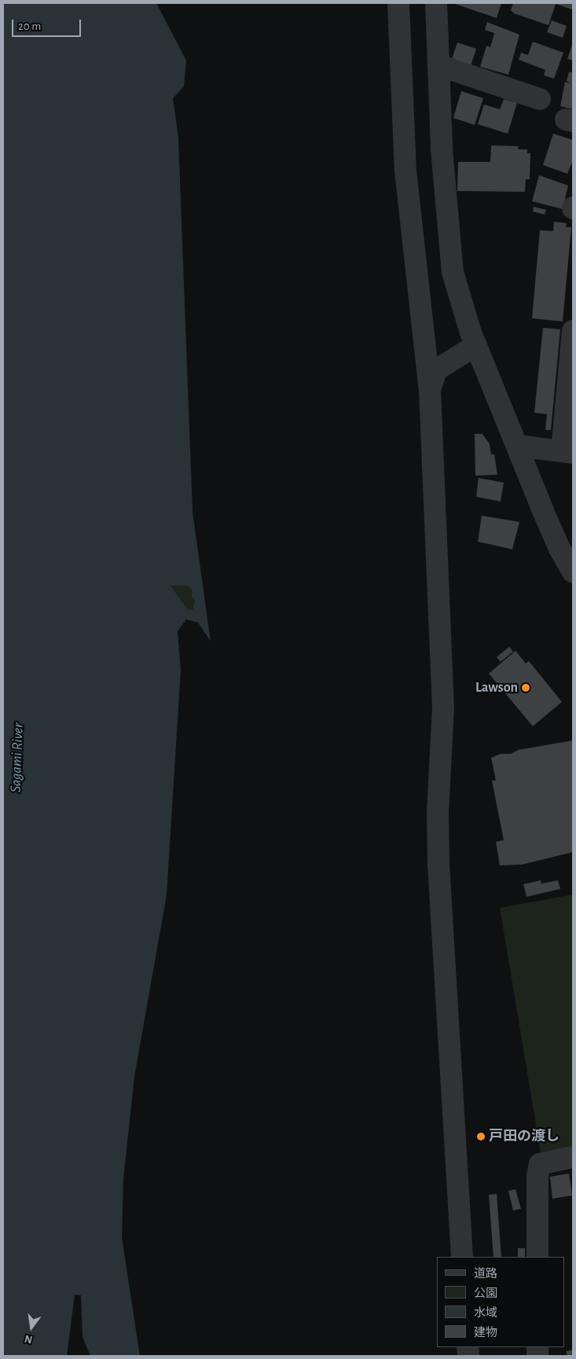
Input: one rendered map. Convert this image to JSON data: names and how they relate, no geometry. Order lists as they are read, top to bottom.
{
  "water": ["Sagami River"],
  "places": ["Lawson", "戸田の渡し"],
  "legend": [
    "道路",
    "公園",
    "水域",
    "建物"
  ],
  "scale_bar": "20 m",
  "north": "bottom"
}
